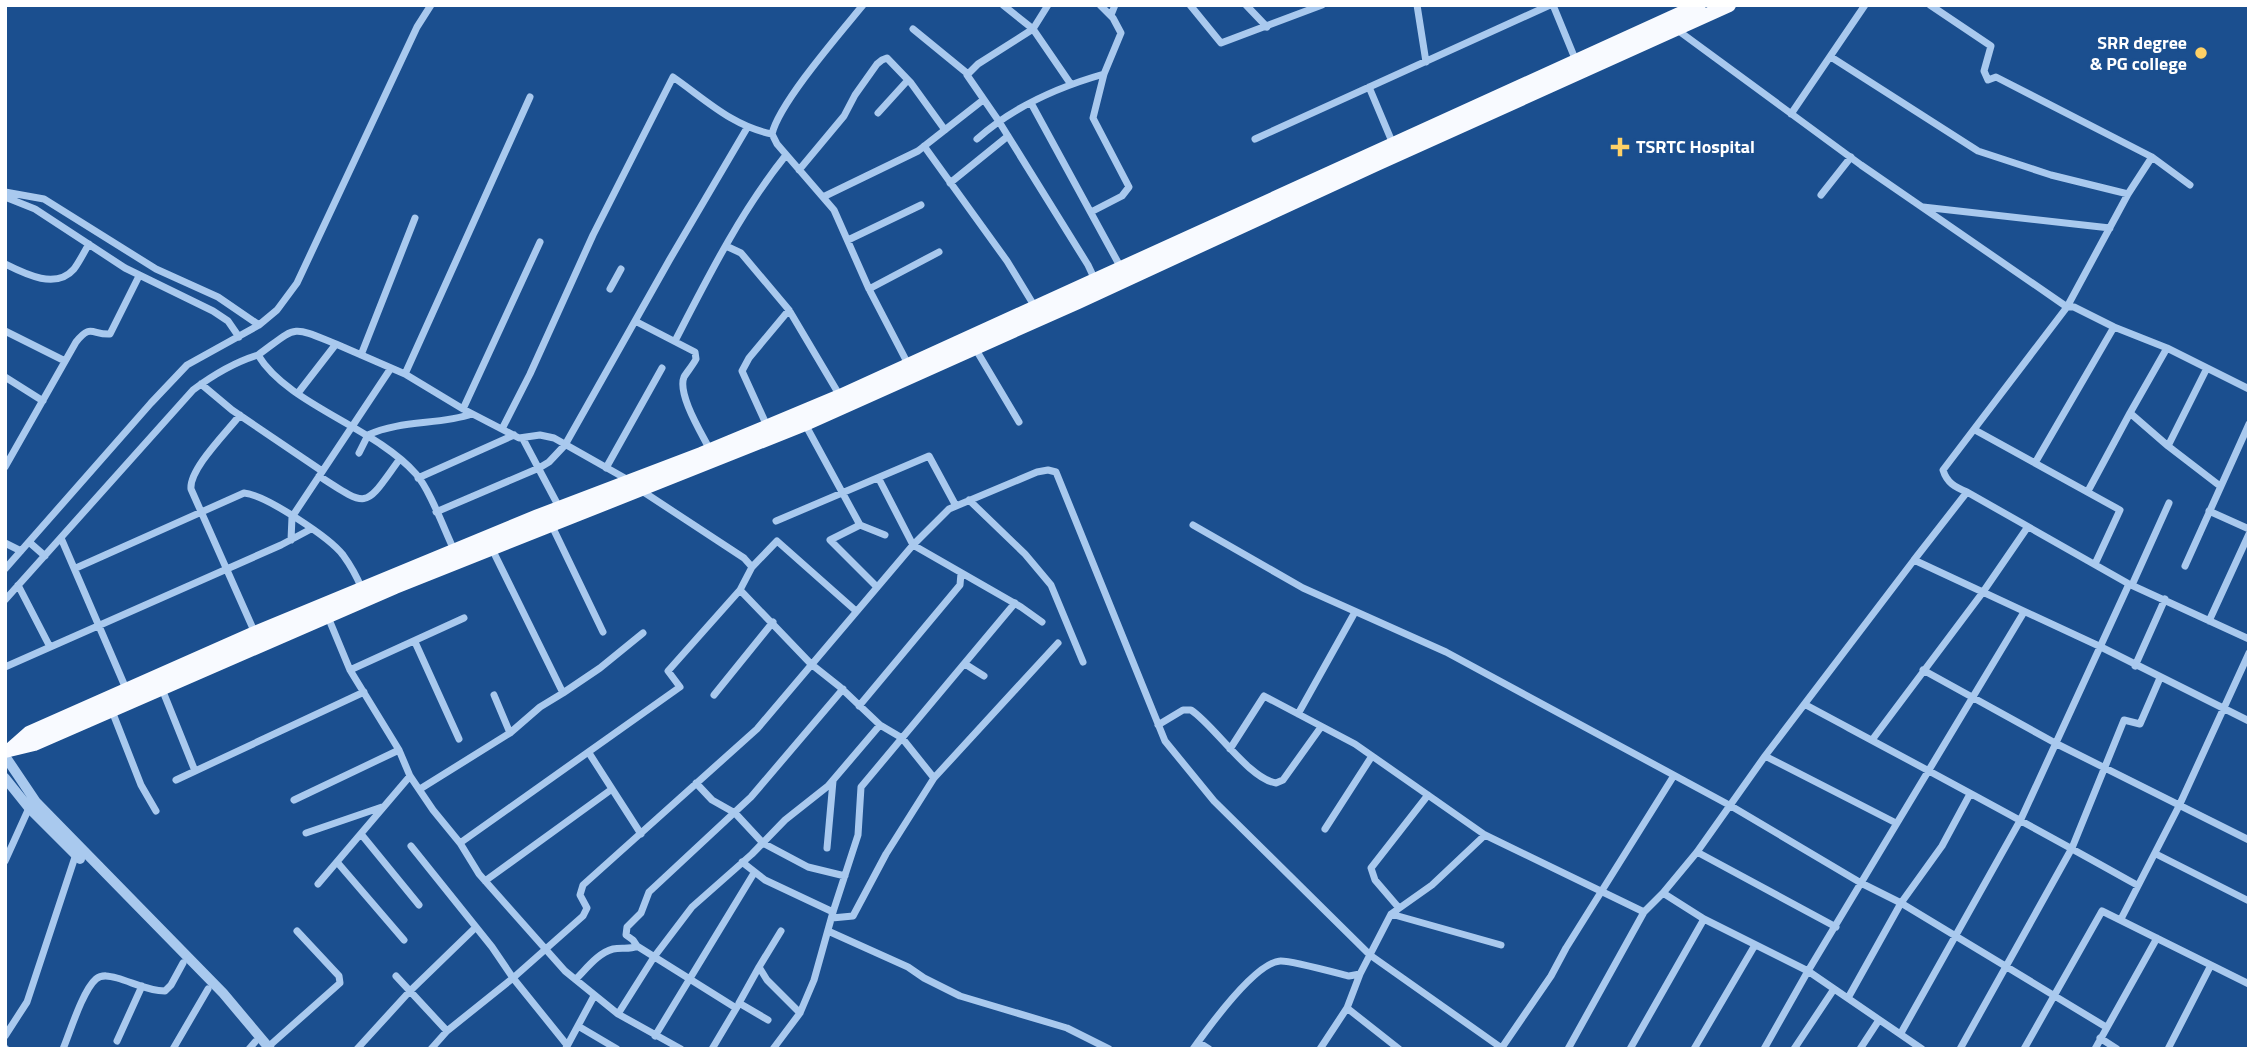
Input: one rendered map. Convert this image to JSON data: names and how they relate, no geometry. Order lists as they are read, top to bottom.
{
  "places": {
    "other": ["SRR degree & PG college"],
    "health": ["TSRTC Hospital"]
  }
}
